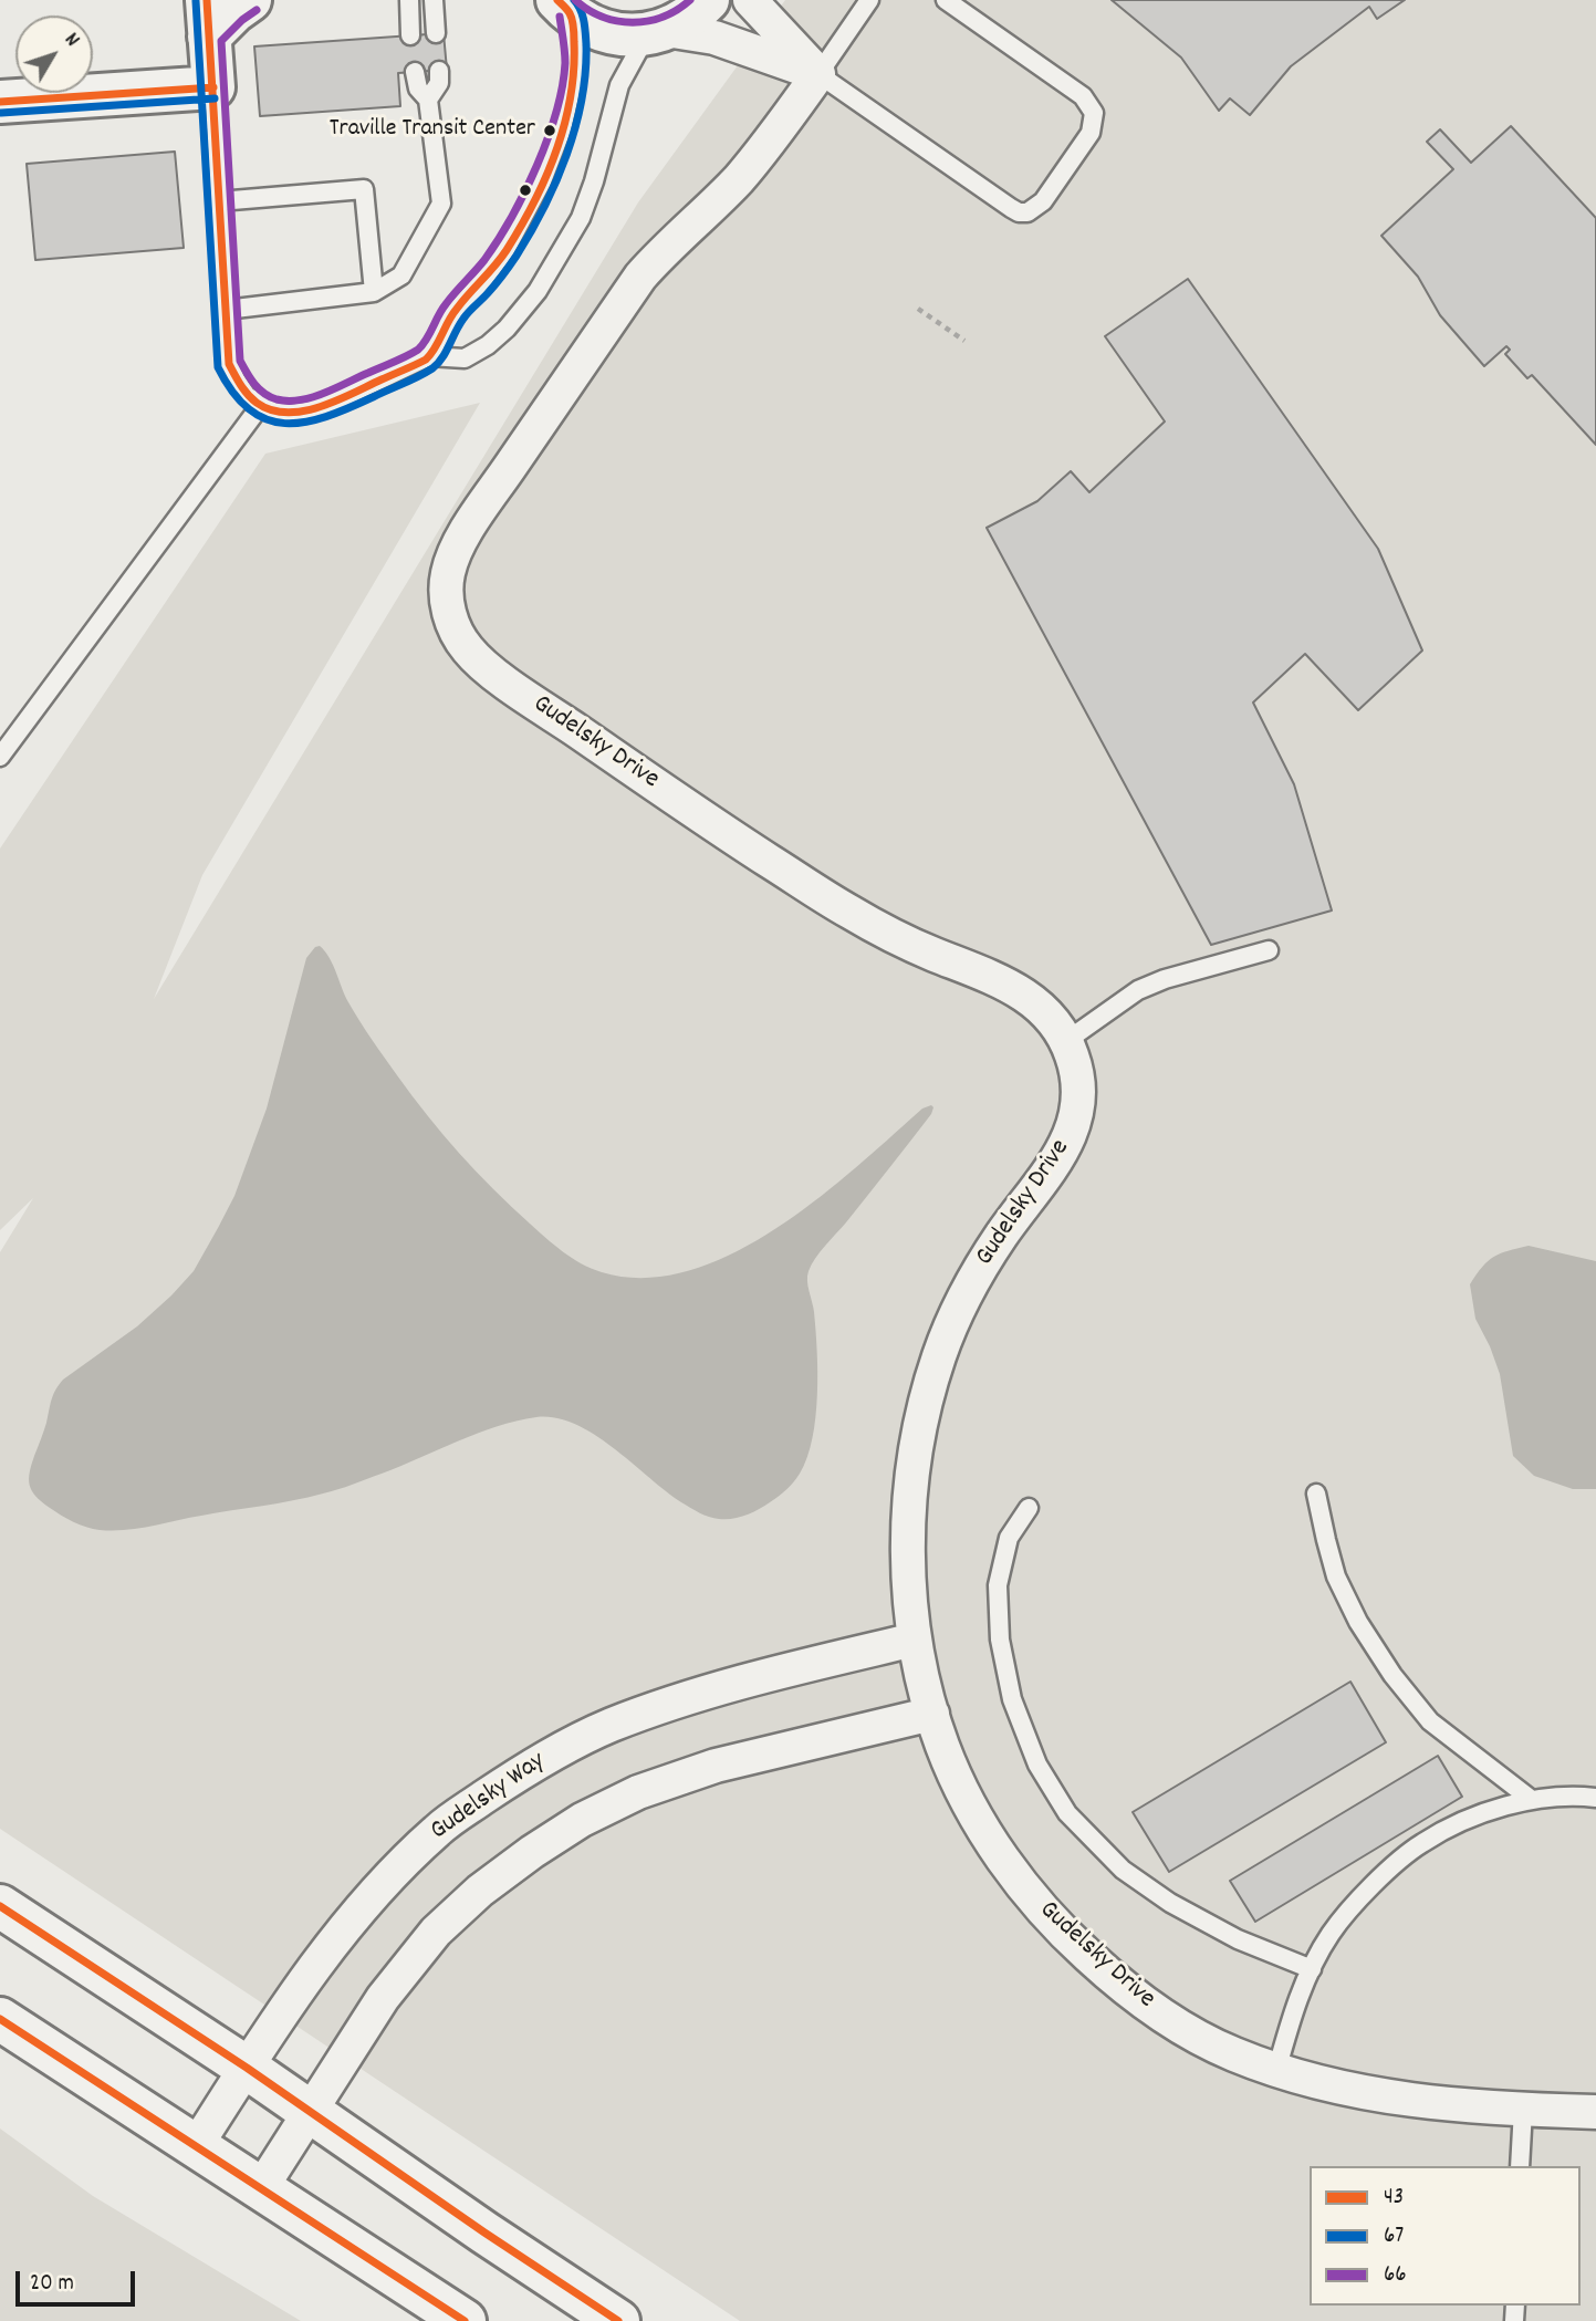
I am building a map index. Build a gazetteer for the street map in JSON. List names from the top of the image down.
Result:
{
  "streets": {
    "street": ["Gudelsky Drive", "Gudelsky Way"]
  },
  "crossings": [
    ["Gudelsky Drive", "Gudelsky Way"]
  ],
  "places": ["Traville Transit Center"],
  "lines": ["transit line 43", "transit line 67", "transit line 66"],
  "legend": ["43", "67", "66"],
  "scale_bar": "20 m",
  "north": "top right"
}
